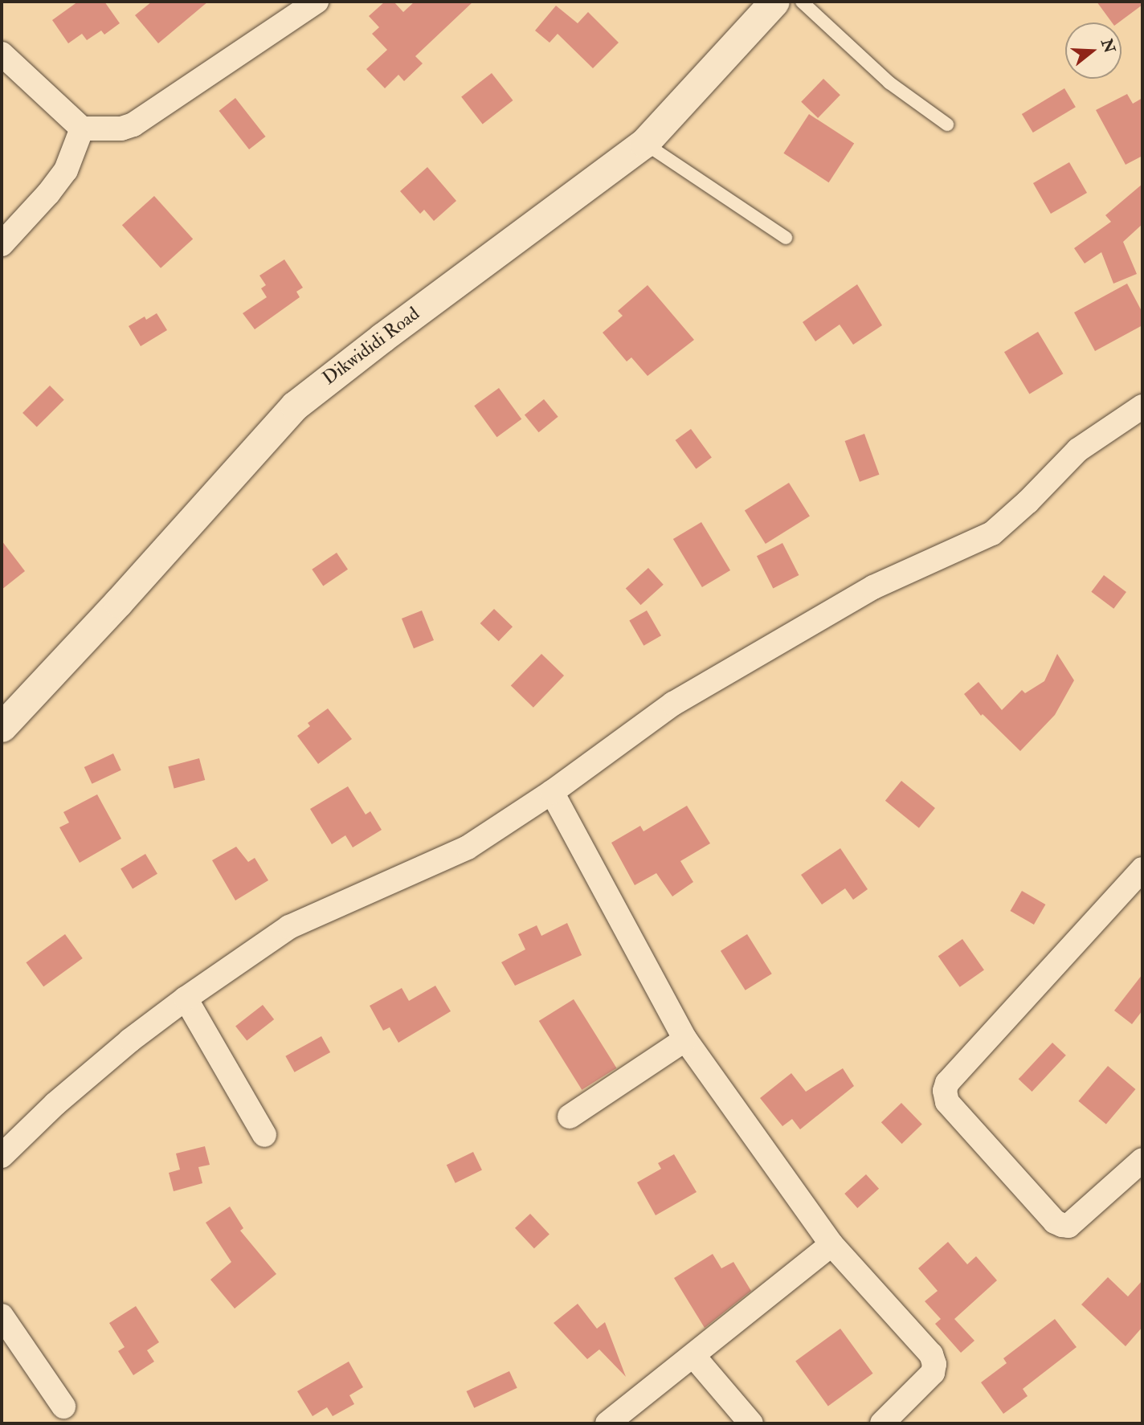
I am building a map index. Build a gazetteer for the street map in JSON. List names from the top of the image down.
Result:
{
  "streets": {
    "street": ["Dikwididi Road"]
  },
  "north": "right"
}
